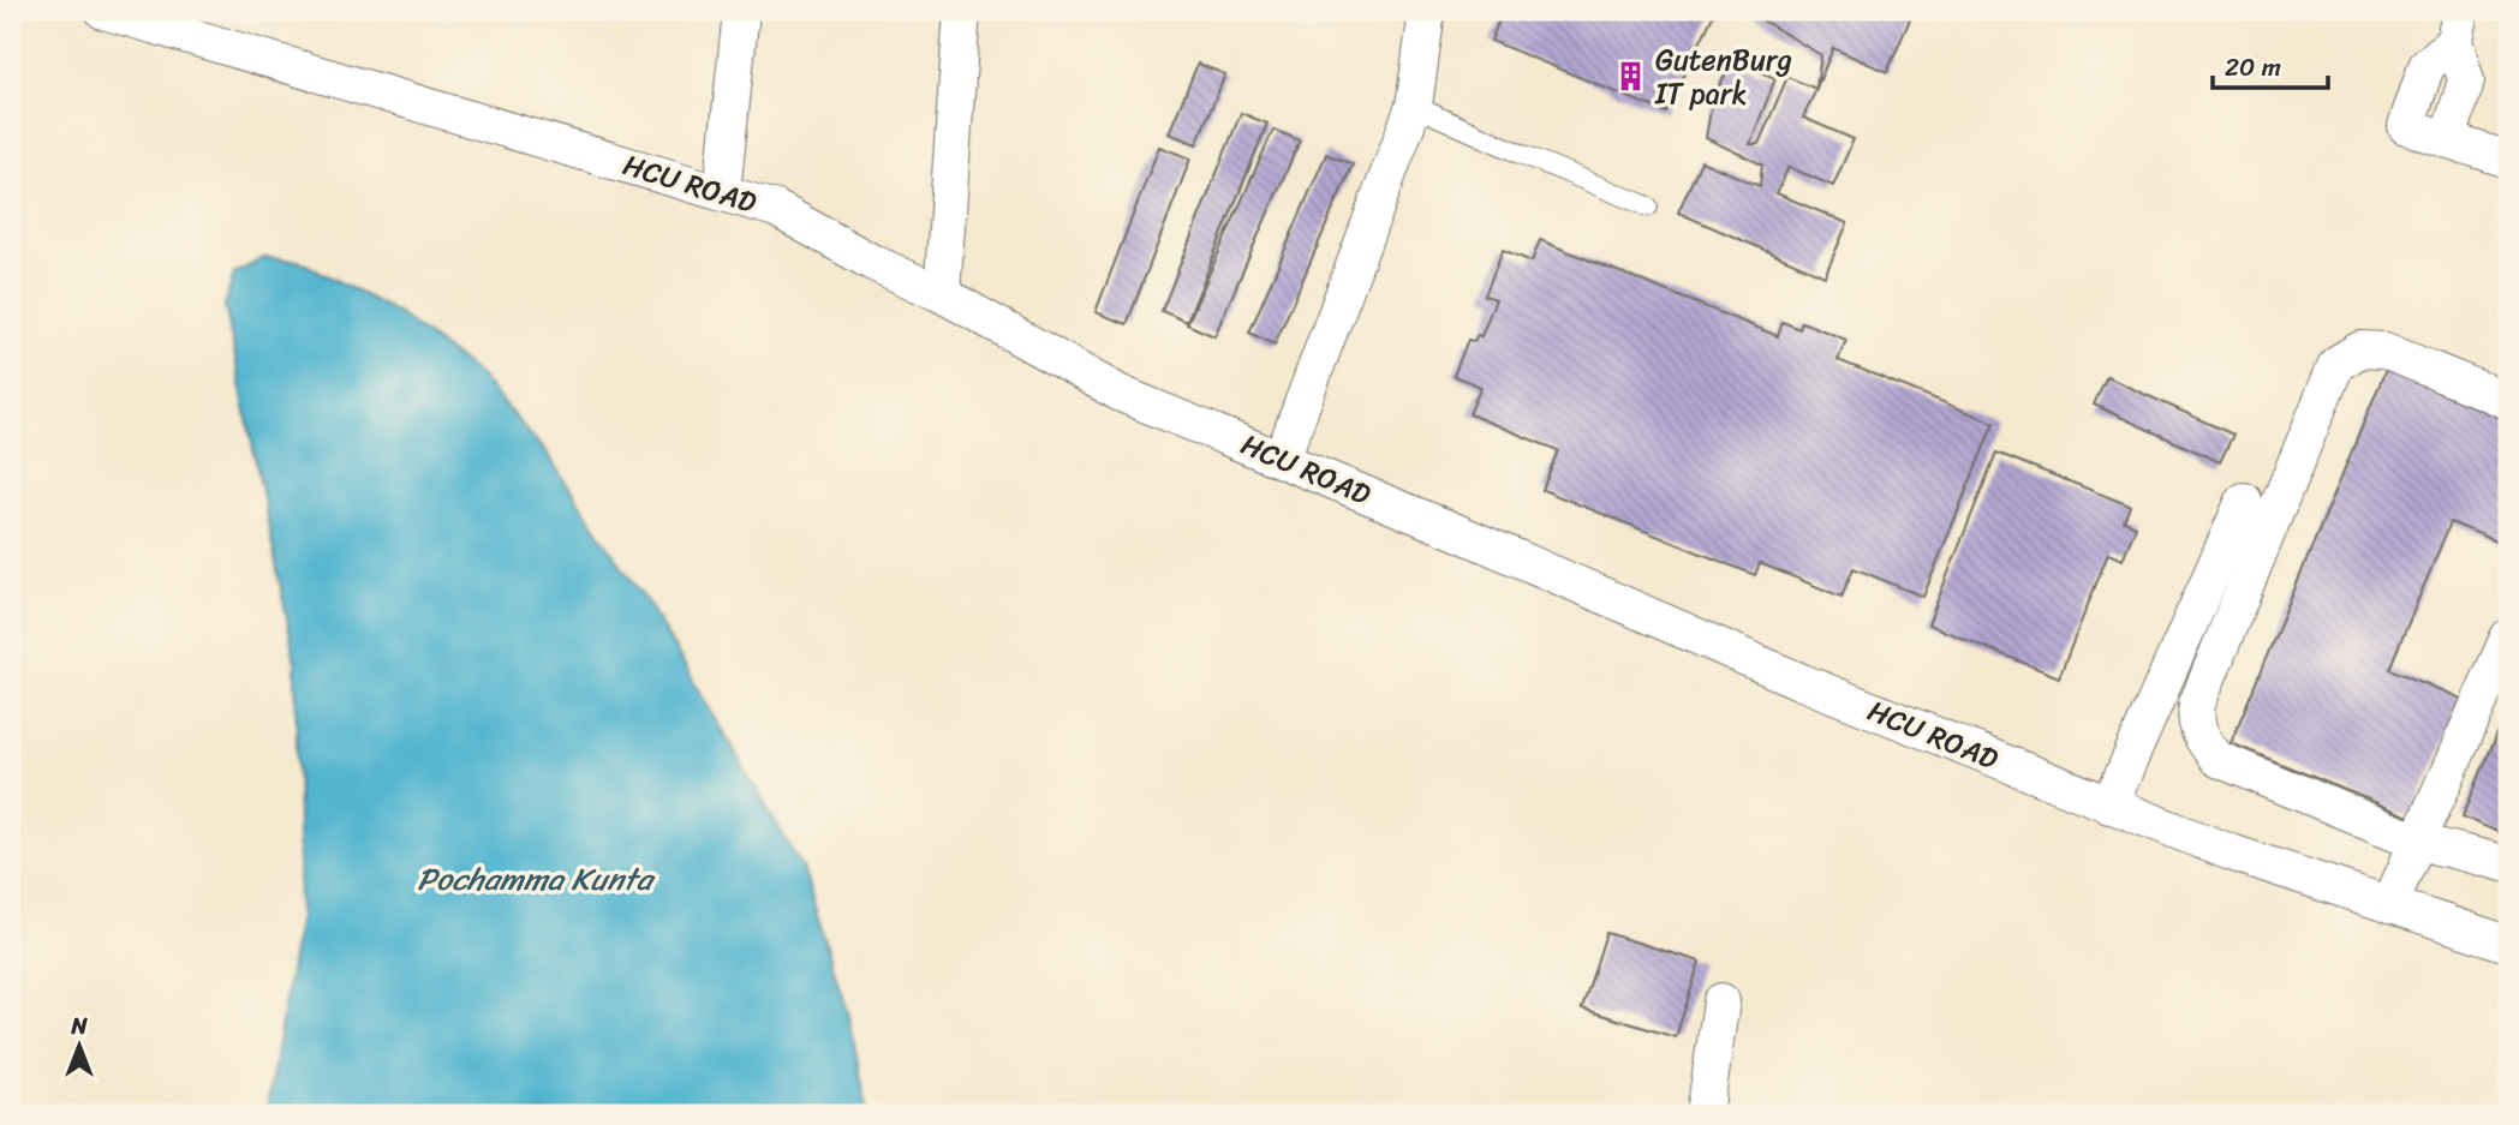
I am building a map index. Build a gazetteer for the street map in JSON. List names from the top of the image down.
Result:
{
  "streets": {
    "street": ["HCU ROAD"]
  },
  "water": ["Pochamma Kunta"],
  "places": {
    "building": ["GutenBurg IT park"]
  },
  "scale_bar": "20 m",
  "north": "top"
}
